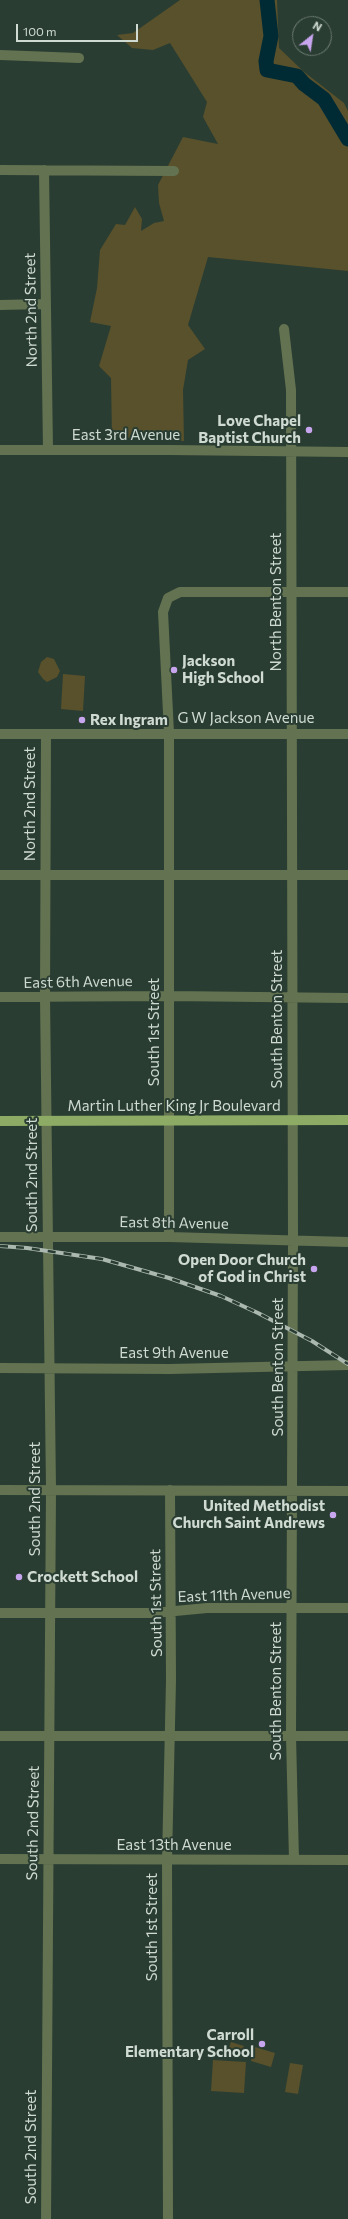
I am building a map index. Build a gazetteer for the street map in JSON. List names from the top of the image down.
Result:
{
  "streets": {
    "main road": ["Martin Luther King Jr Boulevard"],
    "street": [
      "North 2nd Street",
      "East 3rd Avenue",
      "North Benton Street",
      "G W Jackson Avenue",
      "East 6th Avenue",
      "South Benton Street",
      "South 1st Street",
      "South 2nd Street",
      "East 8th Avenue",
      "East 9th Avenue",
      "East 11th Avenue",
      "East 13th Avenue"
    ]
  },
  "crossings": [
    ["North 2nd Street", "East 3rd Avenue"],
    ["North 2nd Street", "G W Jackson Avenue"],
    ["North 2nd Street", "South 2nd Street"],
    ["East 3rd Avenue", "North Benton Street"],
    ["North Benton Street", "G W Jackson Avenue"],
    ["North Benton Street", "South Benton Street"],
    ["North Benton Street", "South 1st Street"],
    ["G W Jackson Avenue", "South 1st Street"],
    ["East 6th Avenue", "South Benton Street"],
    ["East 6th Avenue", "South 1st Street"],
    ["East 6th Avenue", "South 2nd Street"],
    ["South Benton Street", "Martin Luther King Jr Boulevard"],
    ["South Benton Street", "East 8th Avenue"],
    ["South Benton Street", "East 9th Avenue"],
    ["South Benton Street", "East 11th Avenue"],
    ["South Benton Street", "East 13th Avenue"],
    ["South 1st Street", "Martin Luther King Jr Boulevard"],
    ["South 1st Street", "East 8th Avenue"],
    ["South 1st Street", "East 11th Avenue"],
    ["South 1st Street", "East 13th Avenue"],
    ["Martin Luther King Jr Boulevard", "South 2nd Street"],
    ["South 2nd Street", "East 8th Avenue"],
    ["South 2nd Street", "East 9th Avenue"],
    ["South 2nd Street", "East 11th Avenue"],
    ["South 2nd Street", "East 13th Avenue"]
  ],
  "places": [
    "Love Chapel Baptist Church",
    "Jackson High School",
    "Rex Ingram",
    "Open Door Church of God in Christ",
    "United Methodist Church Saint Andrews",
    "Crockett School",
    "Carroll Elementary School"
  ],
  "scale_bar": "100 m",
  "north": "top right"
}
